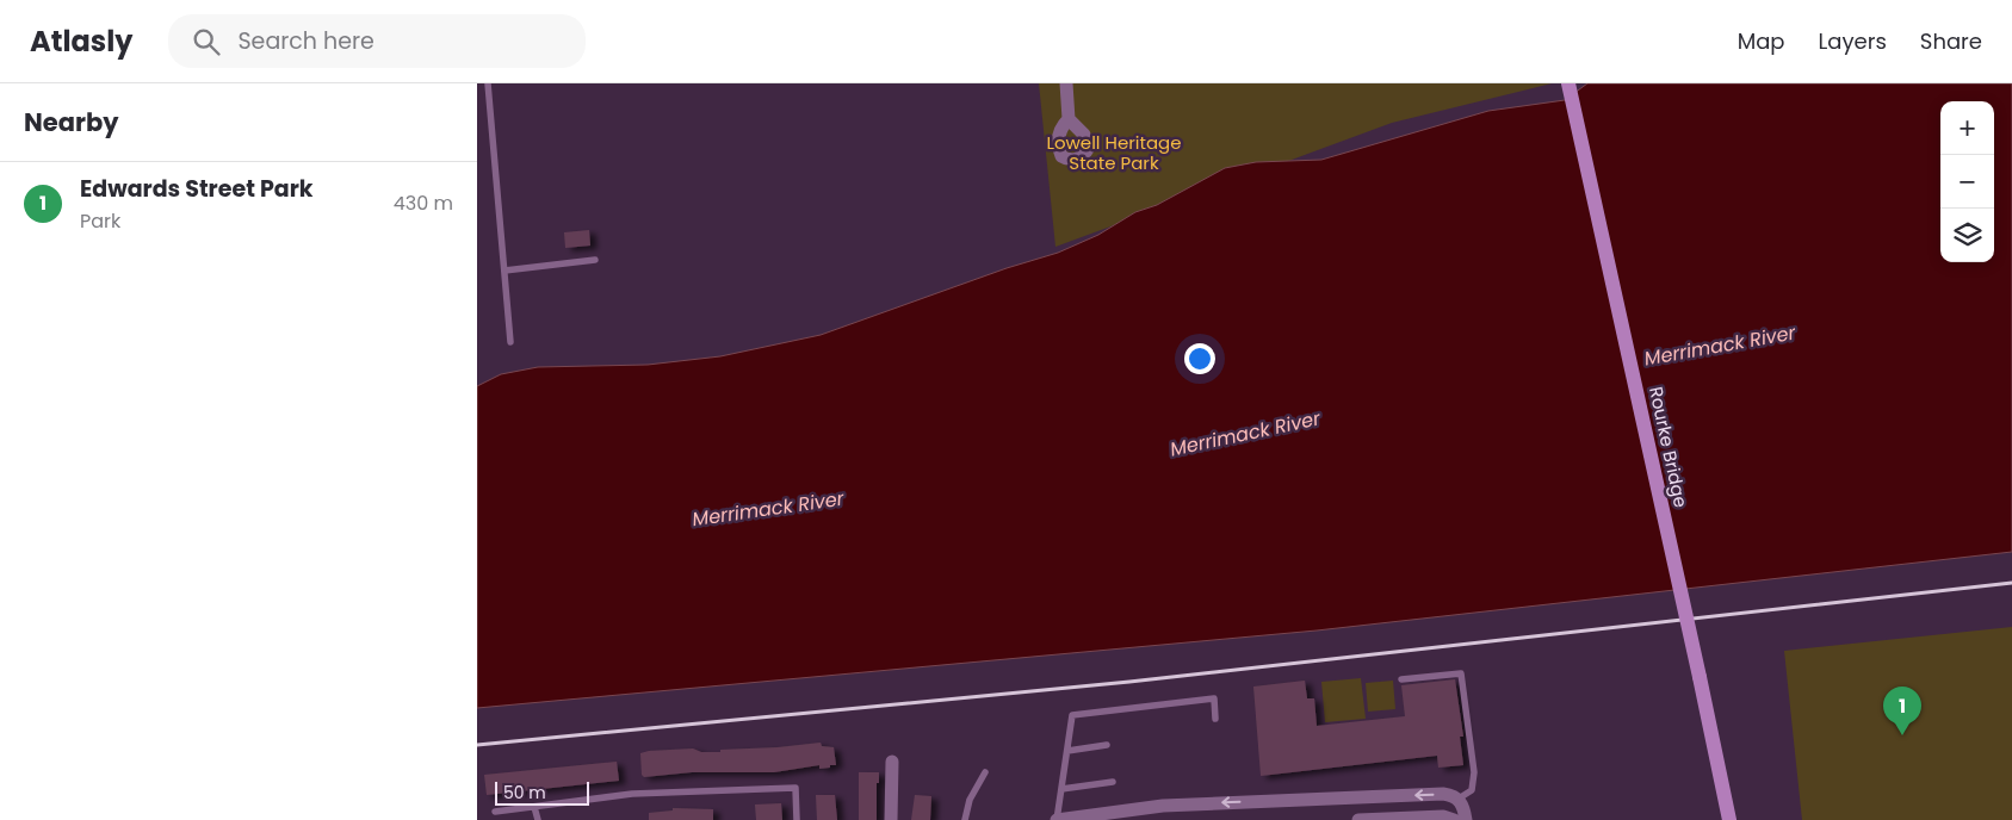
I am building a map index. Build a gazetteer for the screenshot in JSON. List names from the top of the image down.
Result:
{
  "streets": {
    "main road": ["Rourke Bridge"]
  },
  "water": ["Merrimack River"],
  "parks": ["Lowell Heritage State Park"],
  "scale_bar": "50 m",
  "page": {
    "header": "Atlasly",
    "search": "Search here",
    "nav": ["Map", "Layers", "Share"],
    "heading": "Nearby",
    "map_buttons": ["+", "−"],
    "list": [
      {
        "mark": "1",
        "name": "Edwards Street Park",
        "note": "Park",
        "value": "430 m"
      }
    ],
    "pins": "1",
    "scale": "50 m"
  }
}
